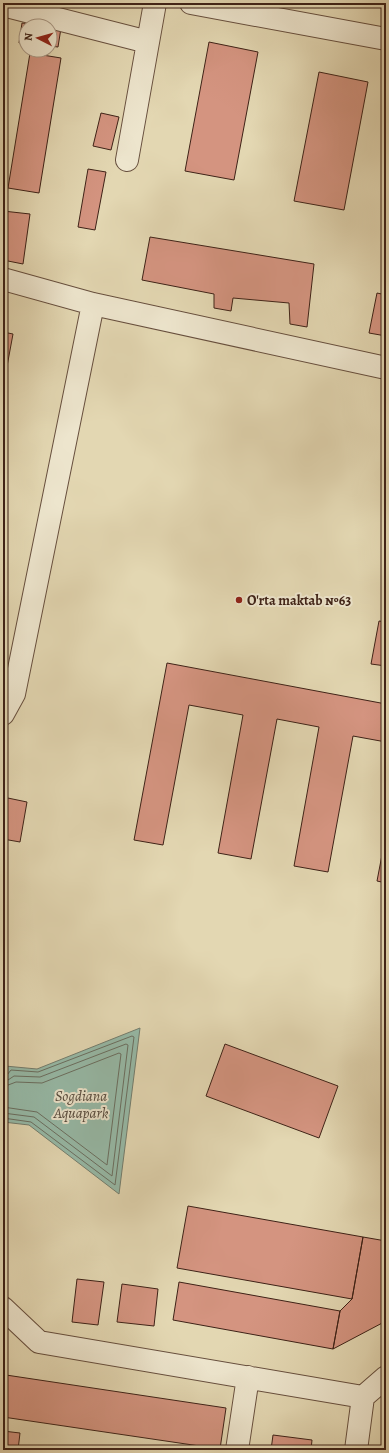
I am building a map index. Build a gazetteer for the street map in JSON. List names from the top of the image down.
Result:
{
  "water": ["Sogdiana Aquapark"],
  "places": ["O'rta maktab №63"],
  "north": "left"
}
